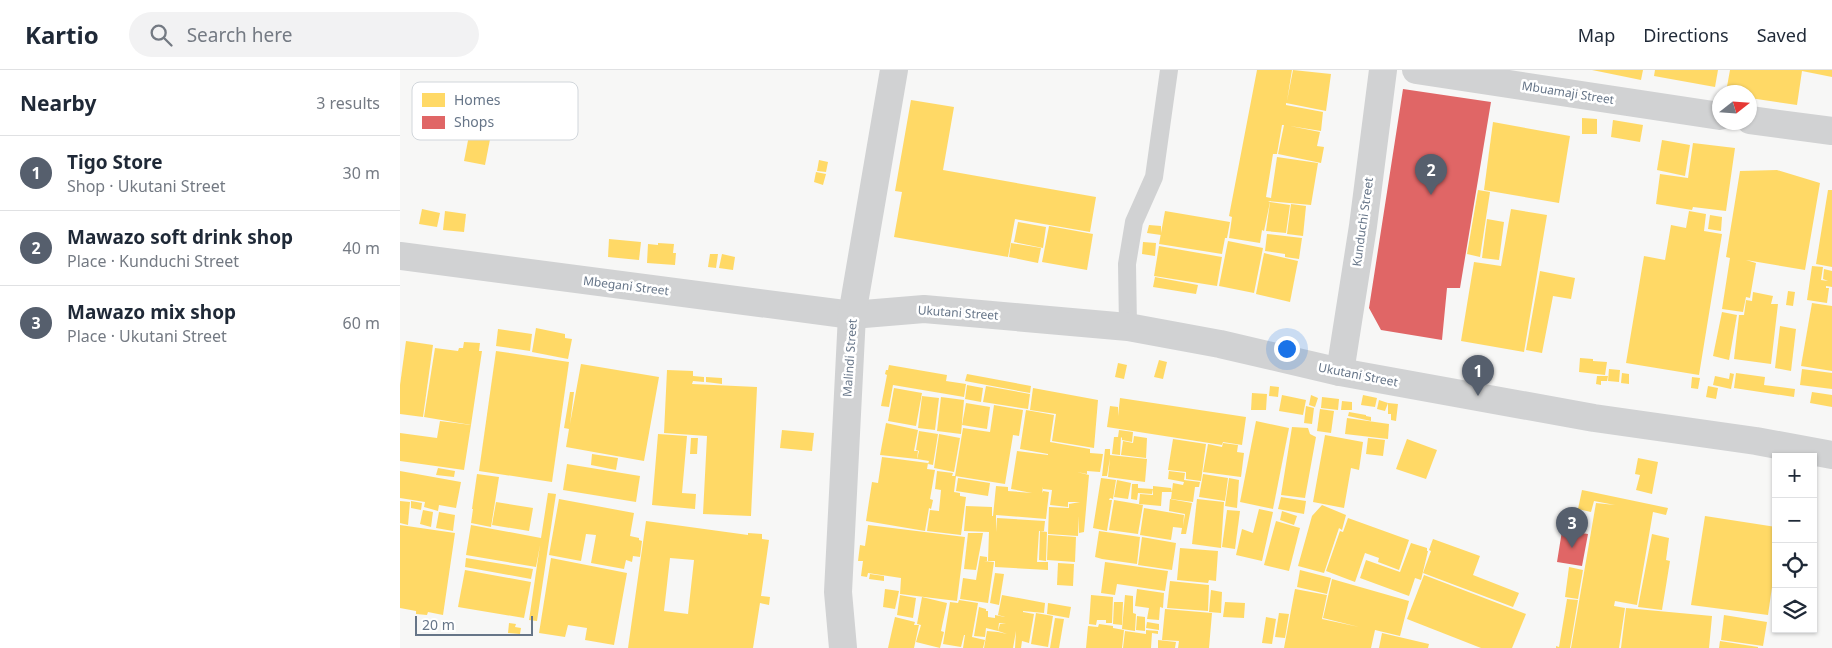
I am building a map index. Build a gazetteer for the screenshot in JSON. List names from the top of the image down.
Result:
{
  "streets": {
    "street": [
      "Mbuamaji Street",
      "Kunduchi Street",
      "Mbegani Street",
      "Ukutani Street",
      "Malindi Street"
    ]
  },
  "crossings": [
    ["Kunduchi Street", "Ukutani Street"],
    ["Mbegani Street", "Ukutani Street"],
    ["Mbegani Street", "Malindi Street"],
    ["Ukutani Street", "Malindi Street"]
  ],
  "legend": ["Homes", "Shops"],
  "scale_bar": "20 m",
  "north": "right",
  "page": {
    "header": "Kartio",
    "search": "Search here",
    "nav": ["Map", "Directions", "Saved"],
    "heading": ["Nearby", "3 results"],
    "list": [
      {
        "mark": "1",
        "name": "Tigo Store",
        "note": "Shop · Ukutani Street",
        "value": "30 m"
      },
      {
        "mark": "2",
        "name": "Mawazo soft drink shop",
        "note": "Place · Kunduchi Street",
        "value": "40 m"
      },
      {
        "mark": "3",
        "name": "Mawazo mix shop",
        "note": "Place · Ukutani Street",
        "value": "60 m"
      }
    ],
    "pins": ["2", "1", "3"],
    "map_buttons": ["+", "−"],
    "scale": "20 m"
  }
}
